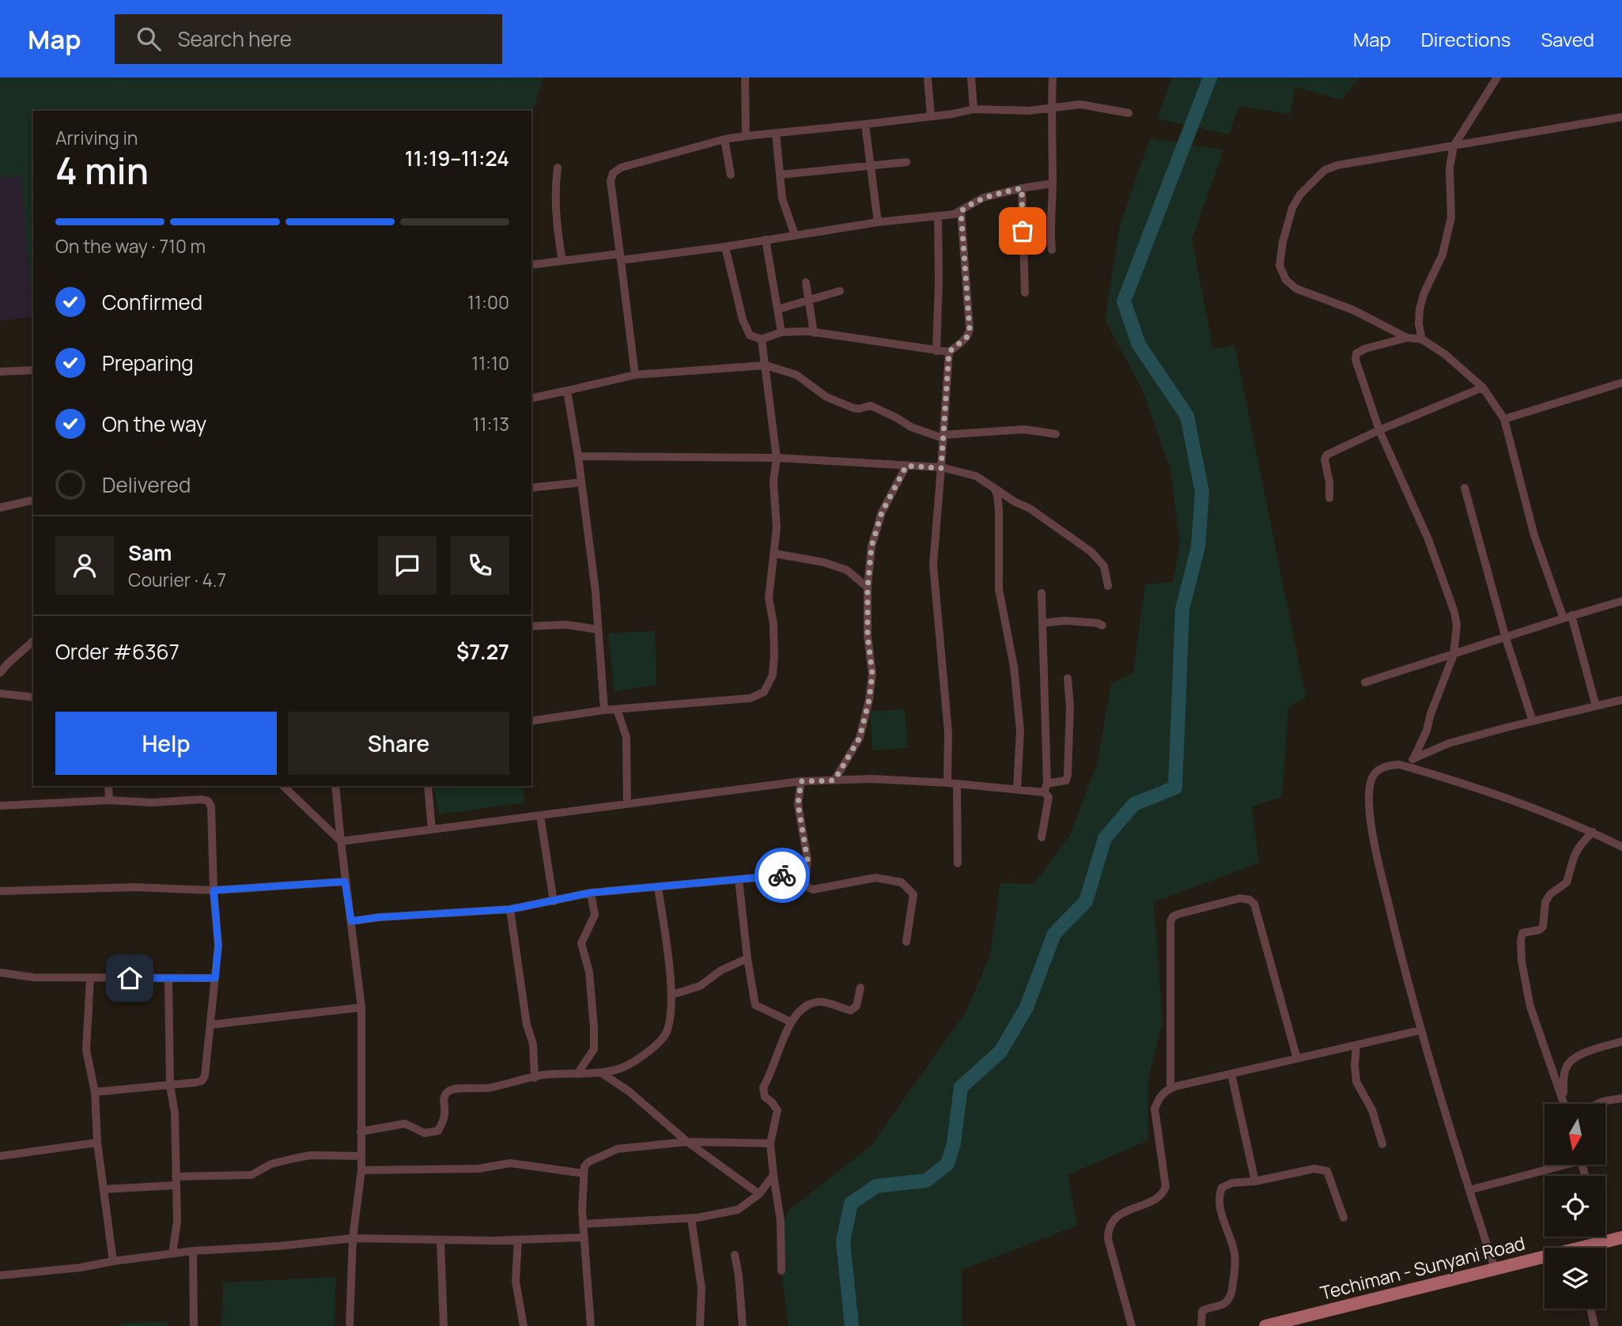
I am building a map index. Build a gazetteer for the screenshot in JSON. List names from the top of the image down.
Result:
{
  "streets": {
    "main road": ["Techiman - Sunyani Road"]
  },
  "north": "bottom",
  "page": {
    "header": "Map",
    "search": "Search here",
    "nav": ["Map", "Directions", "Saved"],
    "heading": ["4 min", "Arriving in", "11:19–11:24"],
    "panel": [
      "Sam",
      "Courier · 4.7",
      "Order #6367",
      "$7.27"
    ],
    "bar": "On the way · 710 m",
    "list": [
      ["Confirmed", "11:00"],
      ["Preparing", "11:10"],
      ["On the way", "11:13"],
      "Delivered"
    ],
    "buttons": ["Help", "Share"]
  }
}
